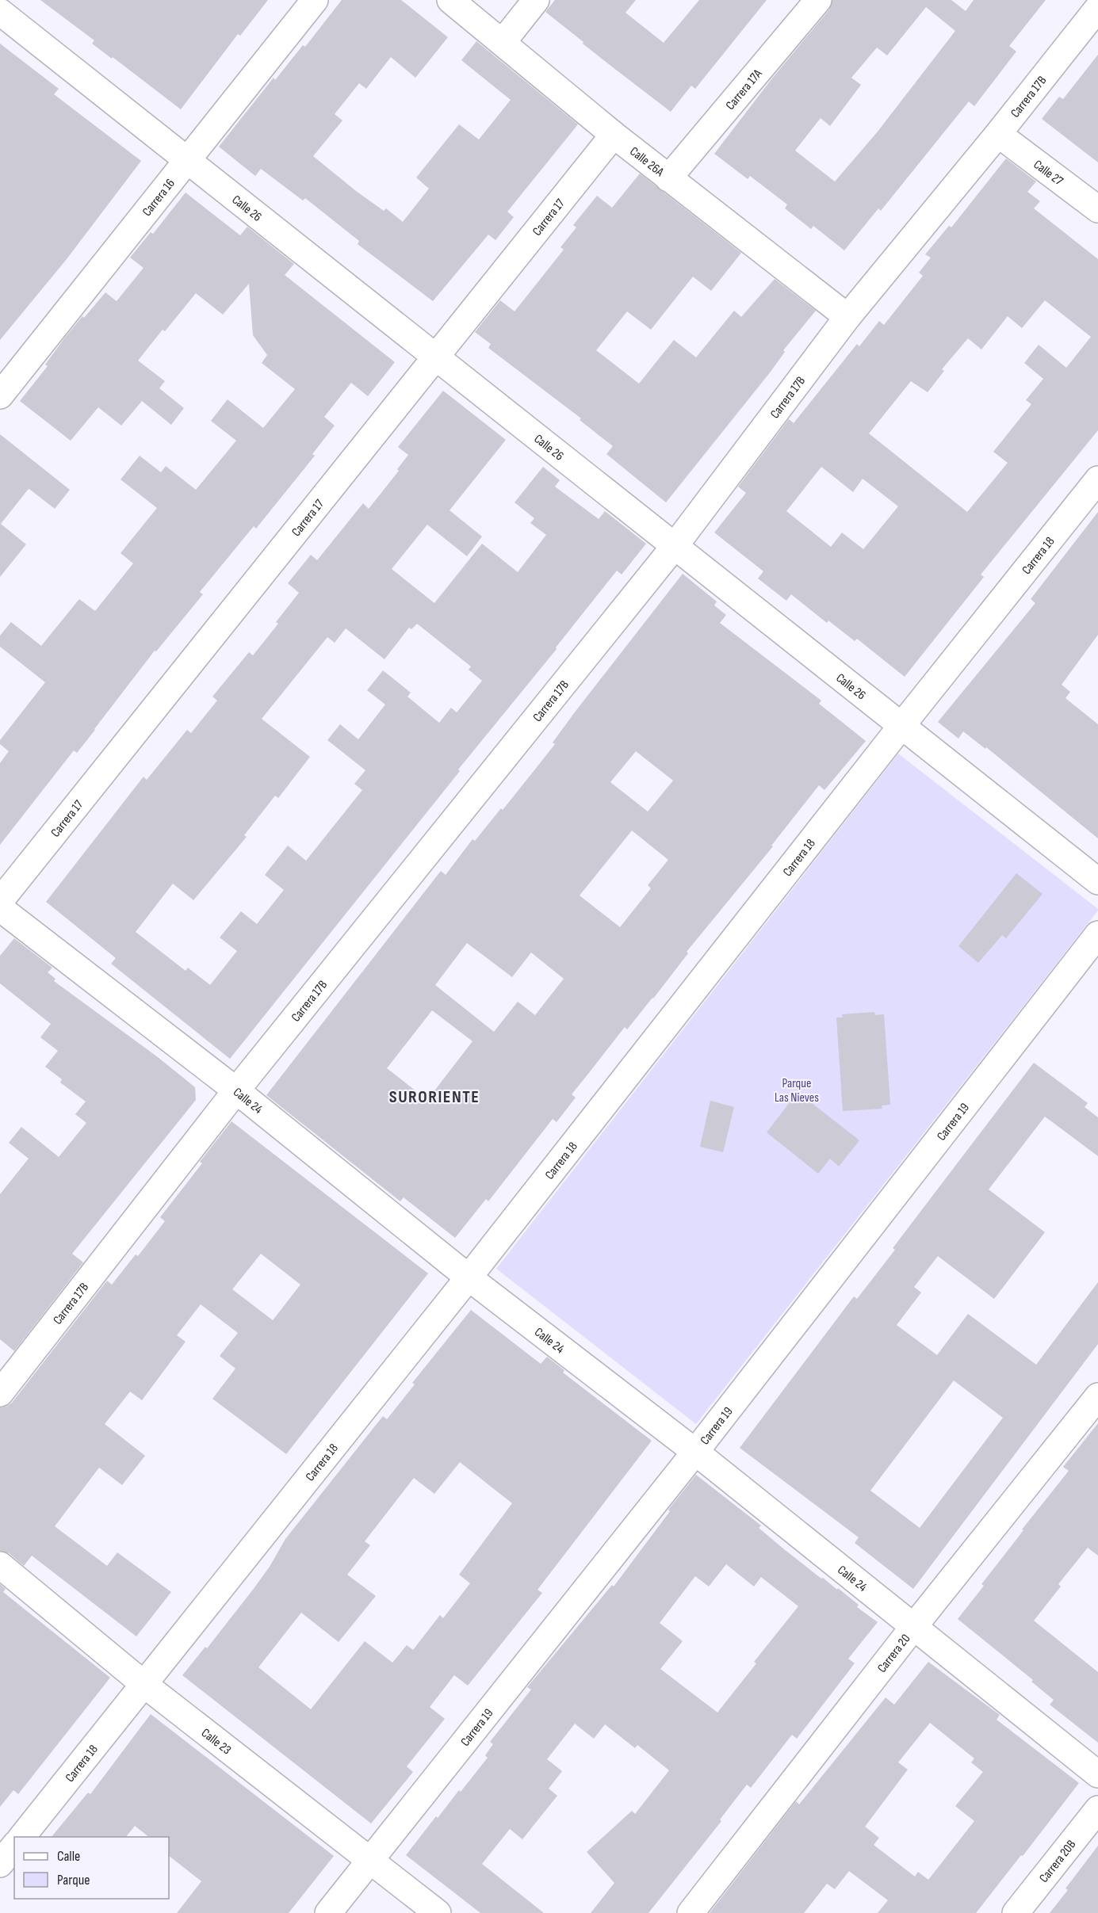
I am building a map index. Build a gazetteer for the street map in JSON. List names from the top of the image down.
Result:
{
  "streets": {
    "street": [
      "Carrera 17A",
      "Carrera 17B",
      "Calle 26A",
      "Calle 27",
      "Carrera 16",
      "Calle 26",
      "Carrera 17",
      "Carrera 18",
      "Calle 24",
      "Carrera 19",
      "Carrera 20",
      "Calle 23",
      "Carrera 20B"
    ]
  },
  "crossings": [
    ["Carrera 17A", "Calle 26A"],
    ["Carrera 17B", "Calle 26A"],
    ["Carrera 17B", "Calle 27"],
    ["Carrera 17B", "Calle 26"],
    ["Carrera 17B", "Calle 24"],
    ["Calle 26A", "Carrera 17"],
    ["Carrera 16", "Calle 26"],
    ["Calle 26", "Carrera 17"],
    ["Calle 26", "Carrera 18"],
    ["Carrera 18", "Calle 24"],
    ["Carrera 18", "Calle 23"],
    ["Calle 24", "Carrera 19"],
    ["Calle 24", "Carrera 20"],
    ["Carrera 19", "Calle 23"]
  ],
  "districts": ["SURORIENTE"],
  "parks": ["Parque Las Nieves"],
  "legend": ["Calle", "Parque"]
}
